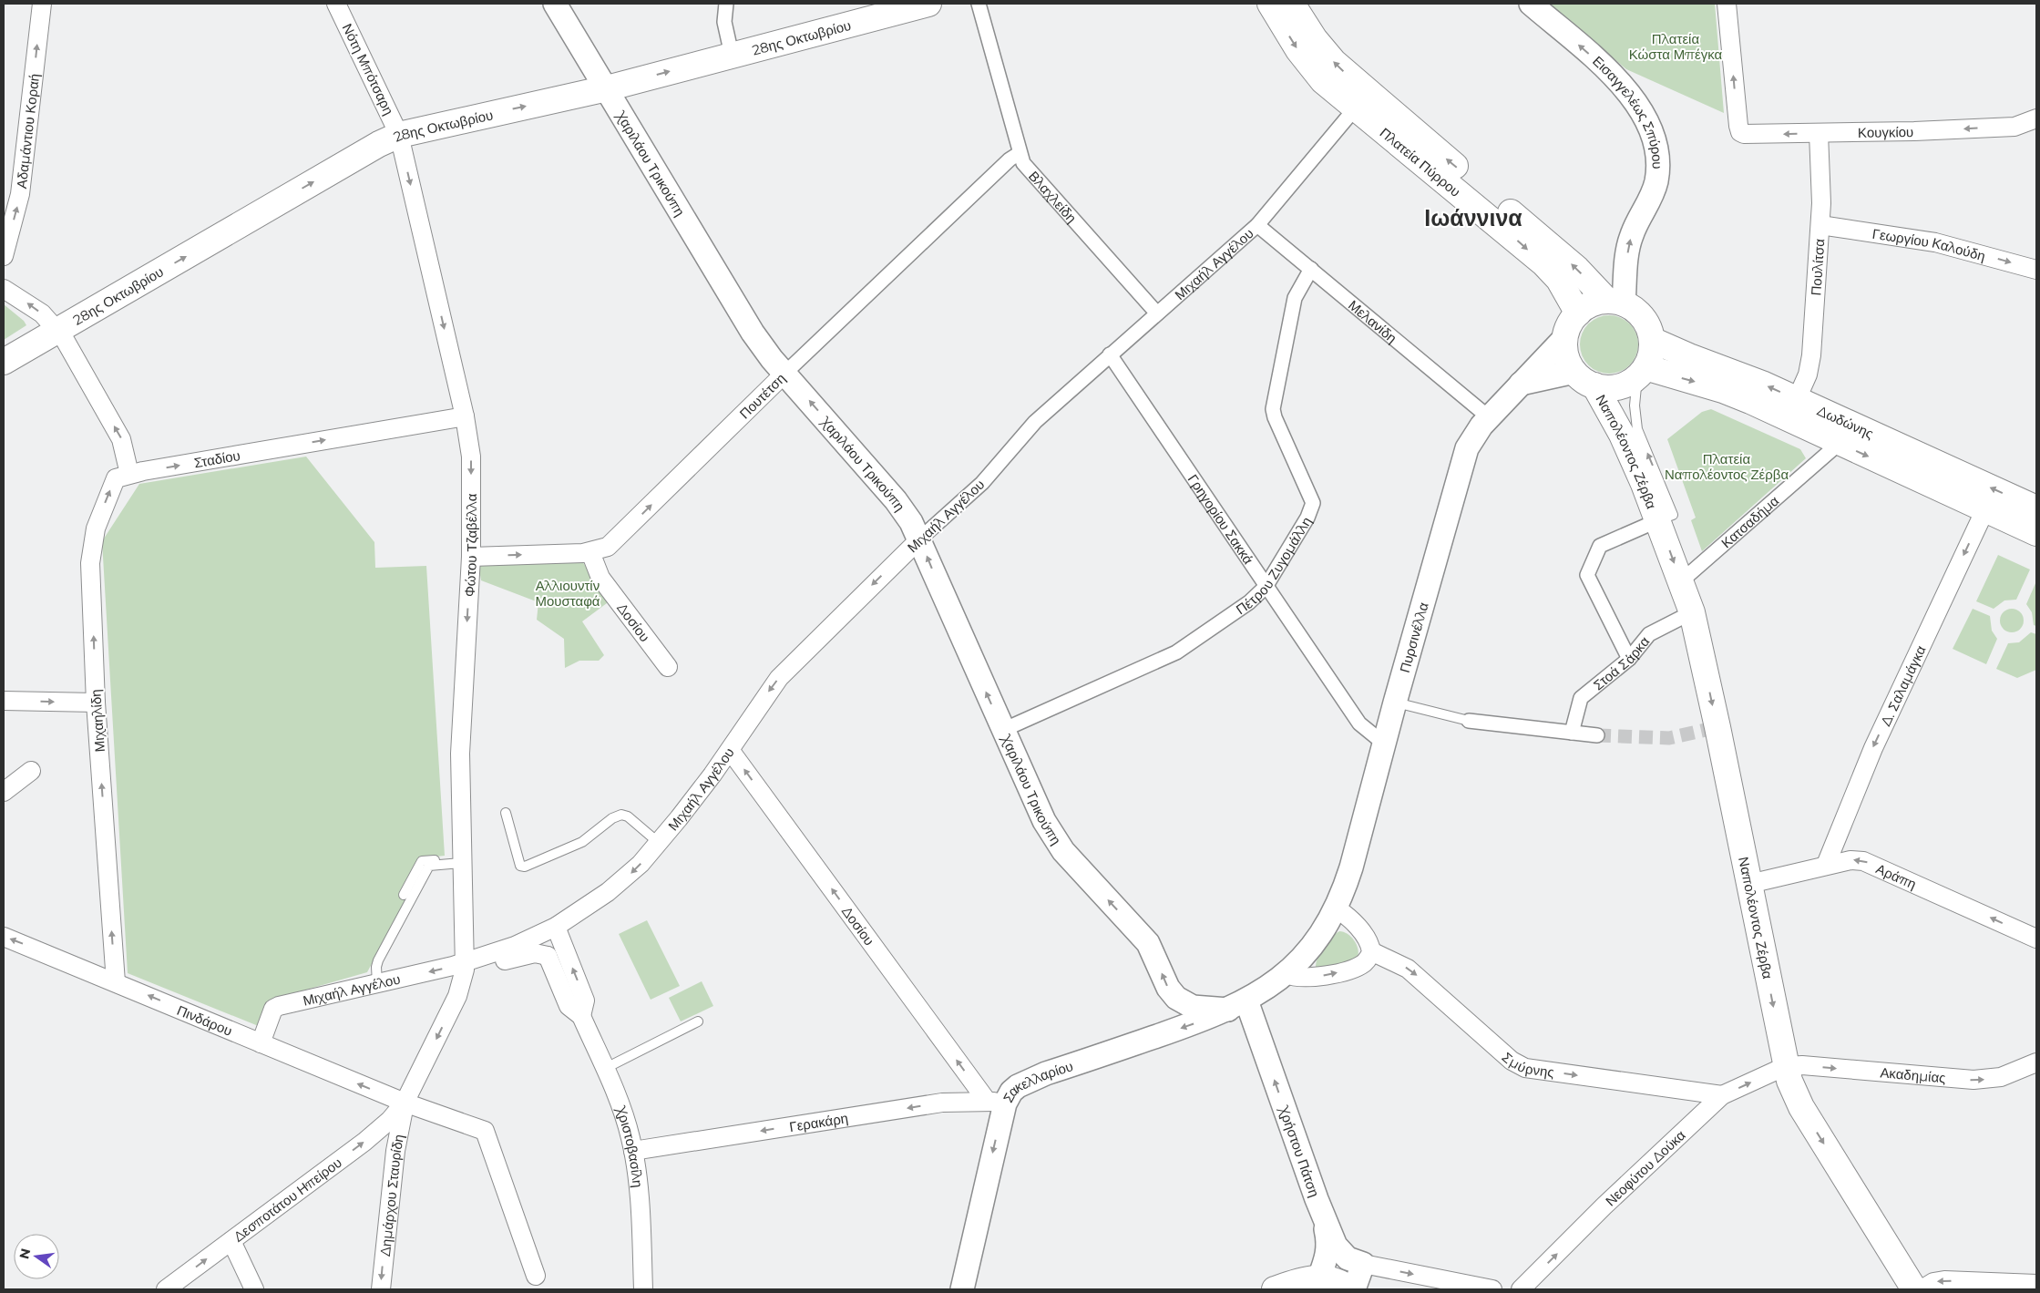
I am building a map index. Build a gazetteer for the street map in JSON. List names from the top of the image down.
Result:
{
  "streets": {
    "main road": [
      "28ης Οκτωβρίου",
      "Πλατεία Πύρρου",
      "Δωδώνης",
      "Ναπολέοντος Ζέρβα"
    ],
    "street": [
      "Νότη Μπότσαρη",
      "Εισαγγελέως Σπύρου",
      "Αδαμάντιου Κοραή",
      "Κουγκίου",
      "Χαριλάου Τρικούπη",
      "Βλαχλείδη",
      "Γεωργίου Καλούδη",
      "Μιχαήλ Αγγέλου",
      "Πουλίτσα",
      "Μελανίδη",
      "Πουτέτση",
      "Σταδίου",
      "Γρηγορίου Σακκά",
      "Κατσαδήμα",
      "Φώτου Τζαβέλλα",
      "Πέτρου Ζυγομάλλη",
      "Δοσίου",
      "Πυρσινέλλα",
      "Στοά Σάρκα",
      "Δ. Σαλαμάγκα",
      "Μιχαηλίδη",
      "Αράπη",
      "Πινδάρου",
      "Σμύρνης",
      "Ακαδημίας",
      "Σακελλαρίου",
      "Γερακάρη",
      "Χριστοβασίλη",
      "Χρήστου Πάτση",
      "Νεοφύτου Δούκα",
      "Δημάρχου Σταυρίδη",
      "Δεσποτάτου Ηπείρου"
    ]
  },
  "crossings": [
    ["28ης Οκτωβρίου", "Νότη Μπότσαρη"],
    ["28ης Οκτωβρίου", "Χαριλάου Τρικούπη"],
    ["28ης Οκτωβρίου", "Φώτου Τζαβέλλα"],
    ["Νότη Μπότσαρη", "Φώτου Τζαβέλλα"],
    ["Εισαγγελέως Σπύρου", "Πλατεία Πύρρου"],
    ["Εισαγγελέως Σπύρου", "Δωδώνης"],
    ["Εισαγγελέως Σπύρου", "Ναπολέοντος Ζέρβα"],
    ["Εισαγγελέως Σπύρου", "Πυρσινέλλα"],
    ["Κουγκίου", "Πουλίτσα"],
    ["Πλατεία Πύρρου", "Μιχαήλ Αγγέλου"],
    ["Πλατεία Πύρρου", "Δωδώνης"],
    ["Πλατεία Πύρρου", "Ναπολέοντος Ζέρβα"],
    ["Πλατεία Πύρρου", "Πυρσινέλλα"],
    ["Χαριλάου Τρικούπη", "Μιχαήλ Αγγέλου"],
    ["Χαριλάου Τρικούπη", "Πουτέτση"],
    ["Χαριλάου Τρικούπη", "Πέτρου Ζυγομάλλη"],
    ["Χαριλάου Τρικούπη", "Σακελλαρίου"],
    ["Χαριλάου Τρικούπη", "Χρήστου Πάτση"],
    ["Βλαχλείδη", "Μιχαήλ Αγγέλου"],
    ["Βλαχλείδη", "Πουτέτση"],
    ["Γεωργίου Καλούδη", "Πουλίτσα"],
    ["Μιχαήλ Αγγέλου", "Μελανίδη"],
    ["Μιχαήλ Αγγέλου", "Γρηγορίου Σακκά"],
    ["Μιχαήλ Αγγέλου", "Φώτου Τζαβέλλα"],
    ["Μιχαήλ Αγγέλου", "Δοσίου"],
    ["Μιχαήλ Αγγέλου", "Πινδάρου"],
    ["Μιχαήλ Αγγέλου", "Χριστοβασίλη"],
    ["Μιχαήλ Αγγέλου", "Δεσποτάτου Ηπείρου"],
    ["Πουλίτσα", "Δωδώνης"],
    ["Μελανίδη", "Πέτρου Ζυγομάλλη"],
    ["Μελανίδη", "Πυρσινέλλα"],
    ["Πουτέτση", "Φώτου Τζαβέλλα"],
    ["Πουτέτση", "Δοσίου"],
    ["Δωδώνης", "Ναπολέοντος Ζέρβα"],
    ["Δωδώνης", "Κατσαδήμα"],
    ["Δωδώνης", "Πυρσινέλλα"],
    ["Δωδώνης", "Δ. Σαλαμάγκα"],
    ["Ναπολέοντος Ζέρβα", "Κατσαδήμα"],
    ["Ναπολέοντος Ζέρβα", "Πυρσινέλλα"],
    ["Ναπολέοντος Ζέρβα", "Στοά Σάρκα"],
    ["Ναπολέοντος Ζέρβα", "Αράπη"],
    ["Ναπολέοντος Ζέρβα", "Ακαδημίας"],
    ["Ναπολέοντος Ζέρβα", "Νεοφύτου Δούκα"],
    ["Σταδίου", "Φώτου Τζαβέλλα"],
    ["Σταδίου", "Μιχαηλίδη"],
    ["Γρηγορίου Σακκά", "Πέτρου Ζυγομάλλη"],
    ["Γρηγορίου Σακκά", "Πυρσινέλλα"],
    ["Φώτου Τζαβέλλα", "Δεσποτάτου Ηπείρου"],
    ["Δοσίου", "Σακελλαρίου"],
    ["Δοσίου", "Γερακάρη"],
    ["Πυρσινέλλα", "Σακελλαρίου"],
    ["Δ. Σαλαμάγκα", "Αράπη"],
    ["Μιχαηλίδη", "Πινδάρου"],
    ["Πινδάρου", "Δημάρχου Σταυρίδη"],
    ["Πινδάρου", "Δεσποτάτου Ηπείρου"],
    ["Σμύρνης", "Νεοφύτου Δούκα"],
    ["Ακαδημίας", "Νεοφύτου Δούκα"],
    ["Σακελλαρίου", "Γερακάρη"],
    ["Σακελλαρίου", "Χρήστου Πάτση"],
    ["Γερακάρη", "Χριστοβασίλη"],
    ["Δημάρχου Σταυρίδη", "Δεσποτάτου Ηπείρου"]
  ],
  "one_way": [
    "28ης Οκτωβρίου",
    "Εισαγγελέως Σπύρου",
    "Αδαμάντιου Κοραή",
    "Χαριλάου Τρικούπη",
    "Γεωργίου Καλούδη",
    "Πουτέτση",
    "Ναπολέοντος Ζέρβα",
    "Σταδίου",
    "Φώτου Τζαβέλλα",
    "Δοσίου",
    "Δ. Σαλαμάγκα",
    "Μιχαηλίδη",
    "Αράπη",
    "Πινδάρου",
    "Σμύρνης",
    "Ακαδημίας",
    "Σακελλαρίου",
    "Γερακάρη",
    "Χρήστου Πάτση",
    "Νεοφύτου Δούκα",
    "Δημάρχου Σταυρίδη"
  ],
  "districts": ["Ιωάννινα"],
  "parks": ["Πλατεία Κώστα Μπέγκα", "Πλατεία Ναπολέοντος Ζέρβα", "Αλλιουντίν Μουσταφά"],
  "north": "left"
}
